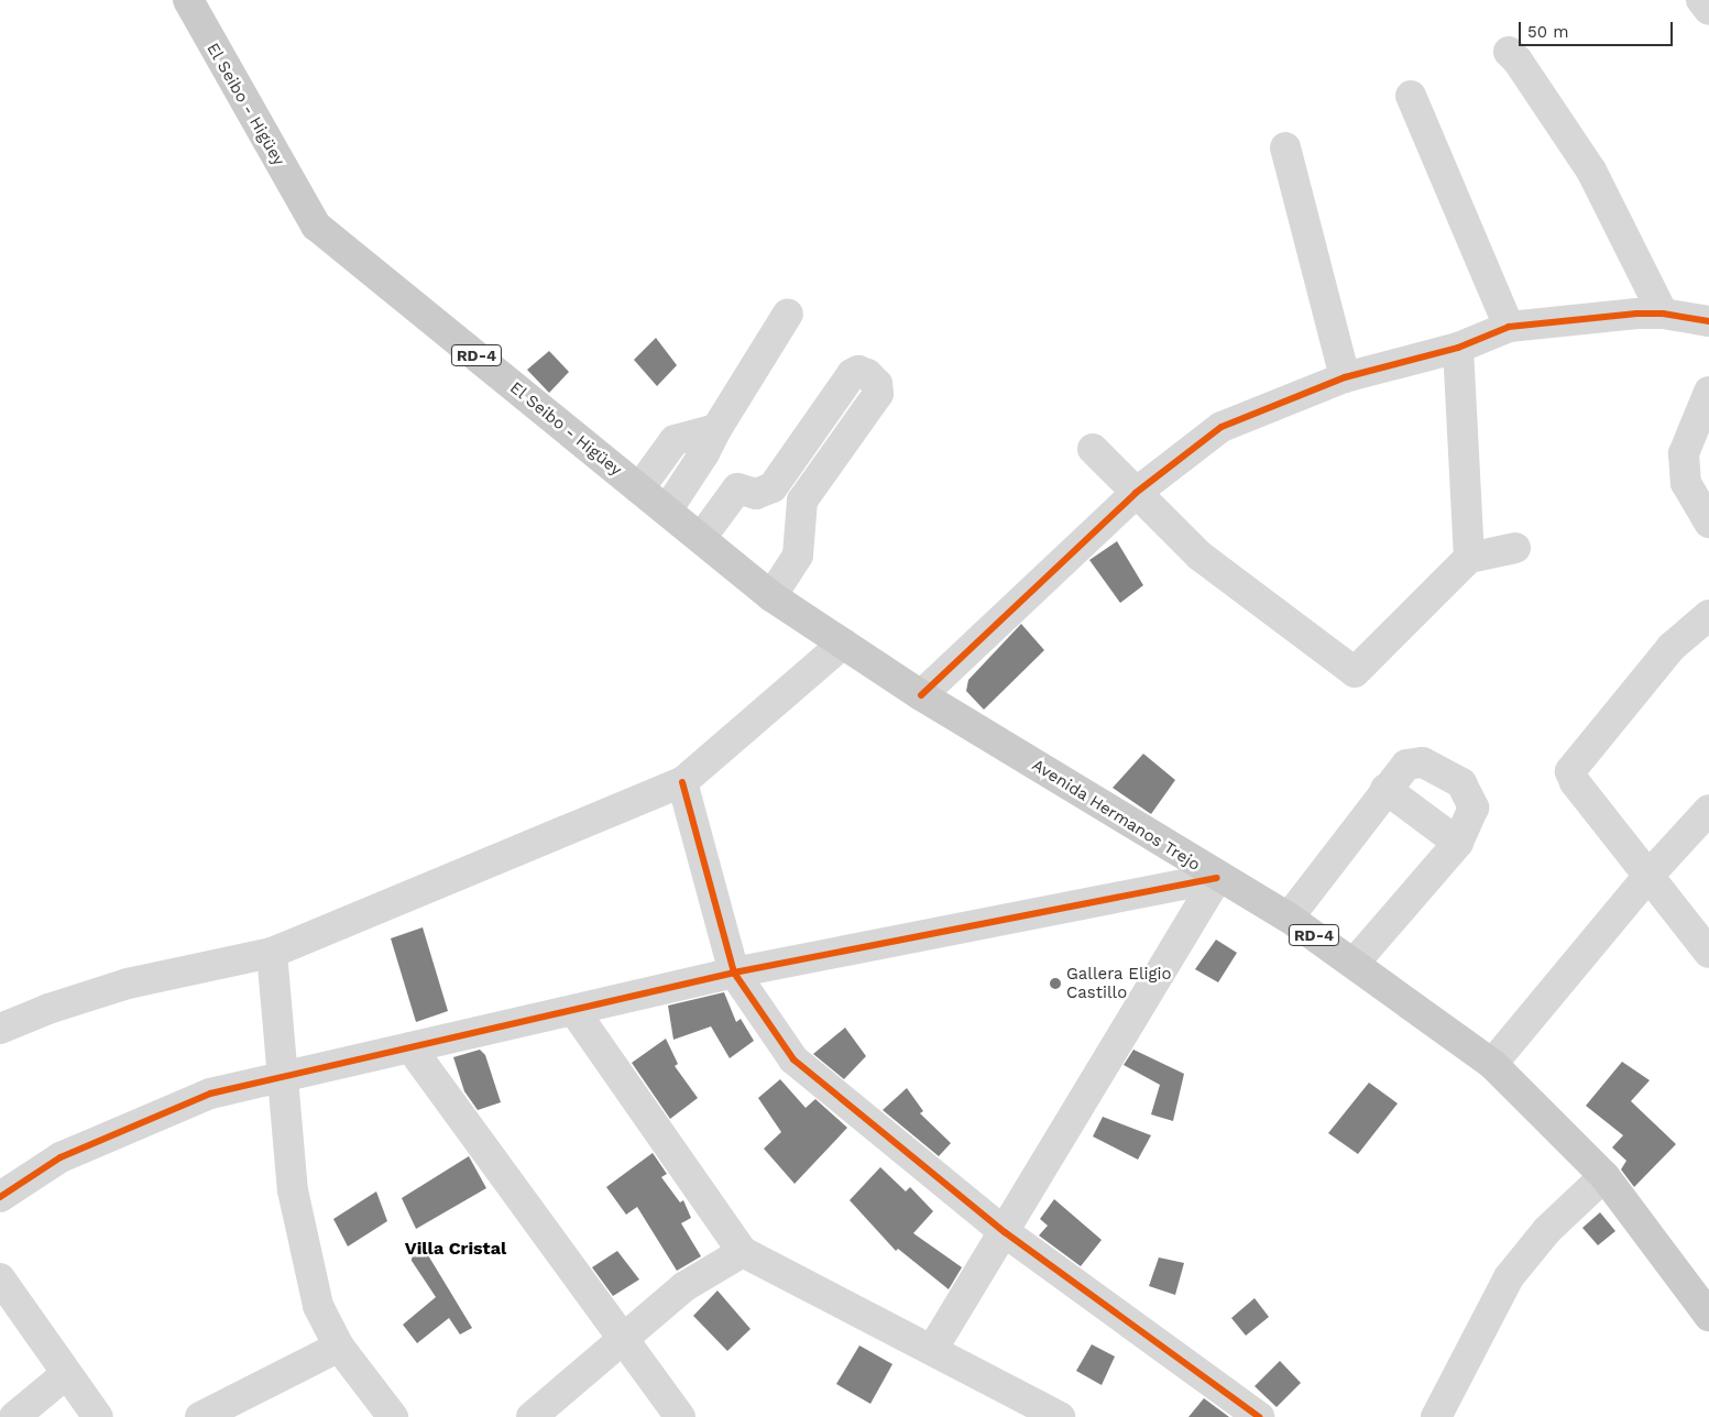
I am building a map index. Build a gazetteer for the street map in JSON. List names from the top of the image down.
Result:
{
  "streets": {
    "main road": ["El Seibo - Higüey", "RD-4", "Avenida Hermanos Trejo"]
  },
  "crossings": [
    ["El Seibo - Higüey", "Avenida Hermanos Trejo"]
  ],
  "districts": ["Villa Cristal"],
  "places": ["Gallera Eligio Castillo"],
  "scale_bar": "50 m"
}
